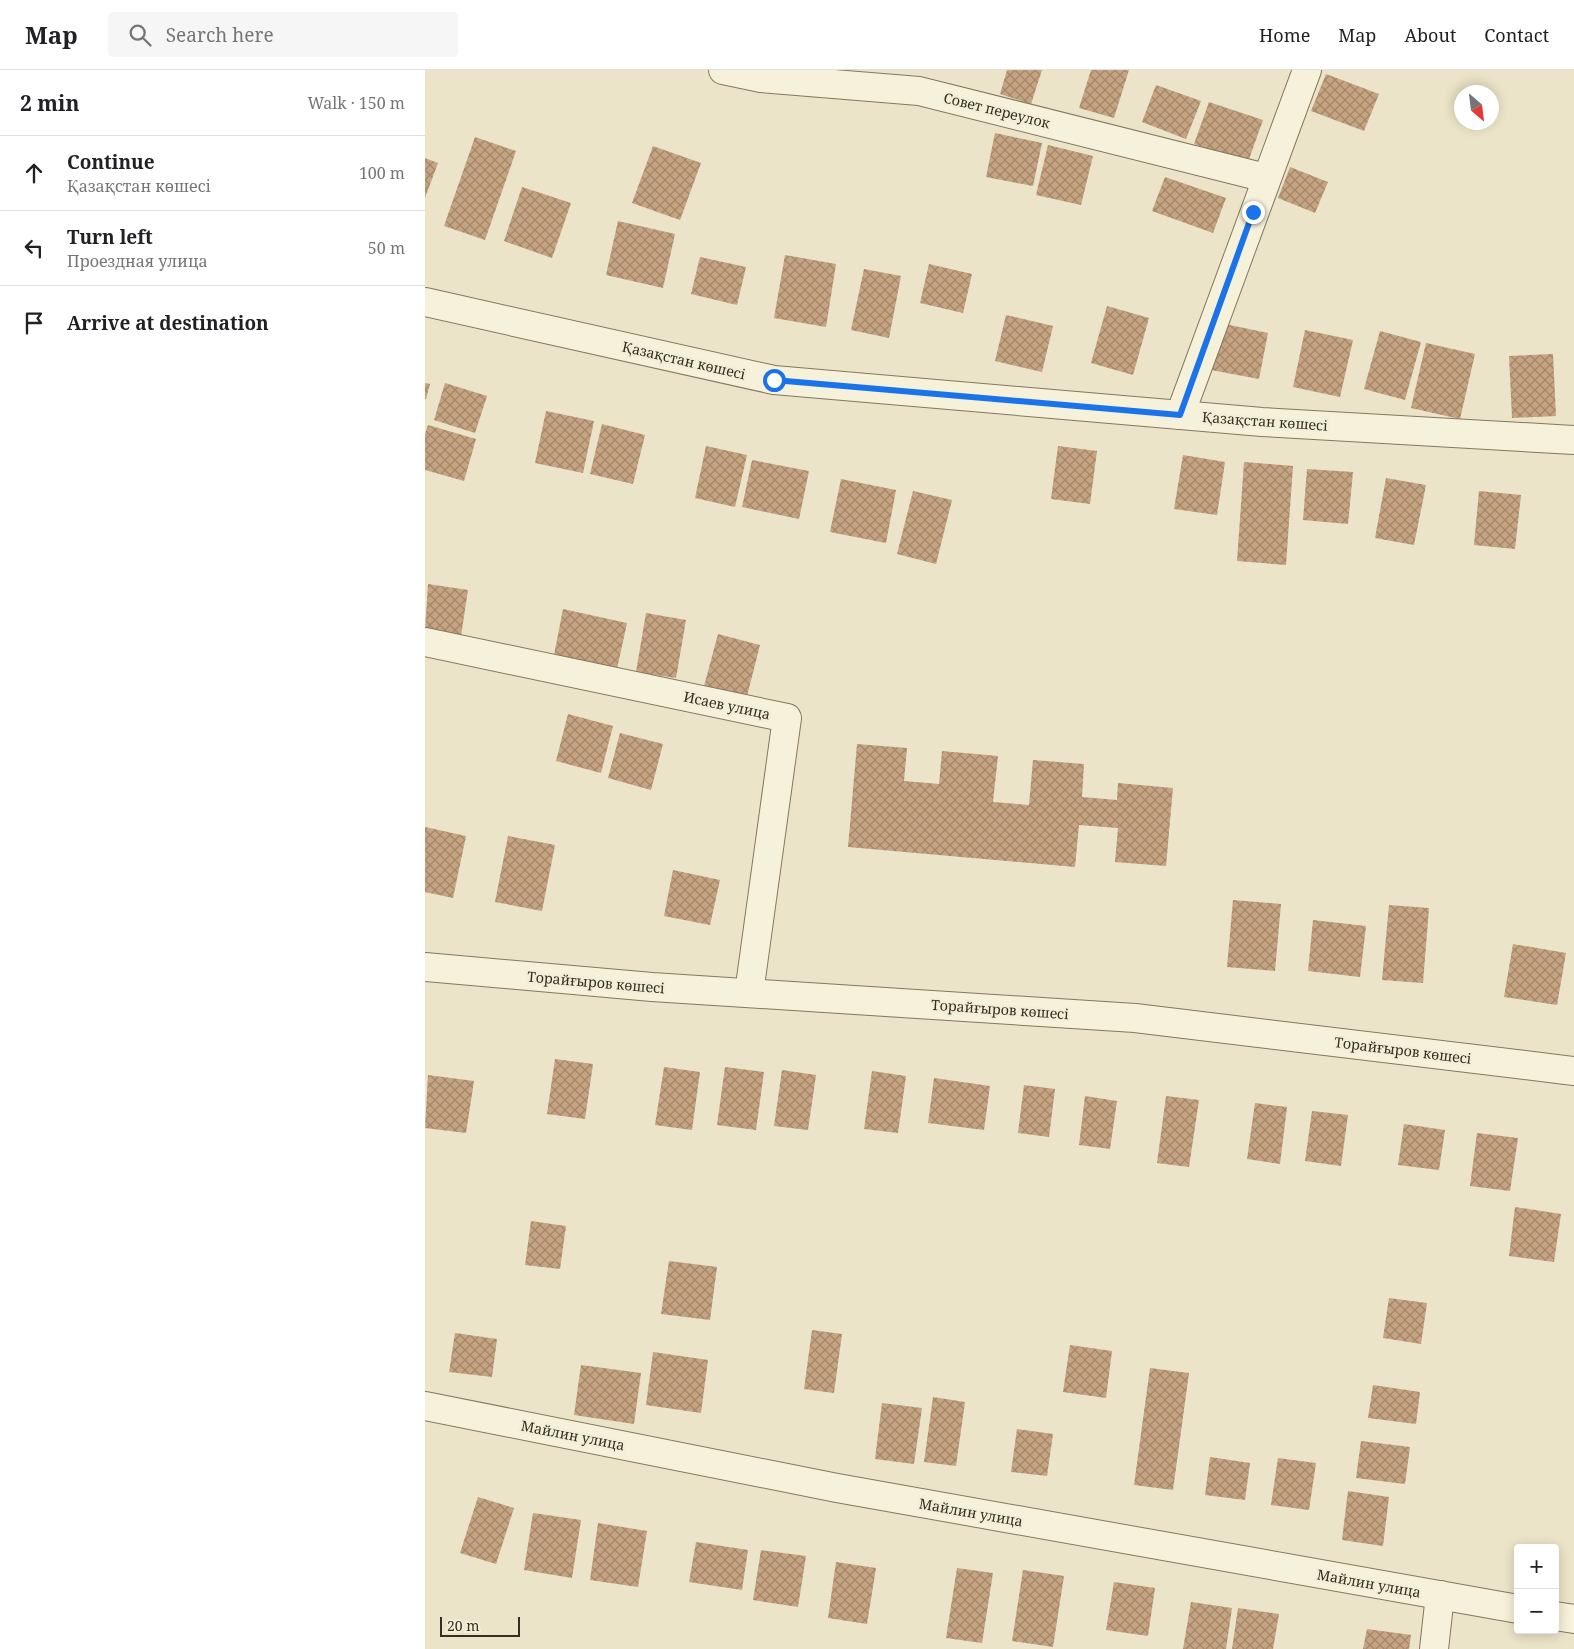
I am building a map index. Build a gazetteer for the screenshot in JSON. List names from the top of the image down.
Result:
{
  "streets": {
    "street": [
      "Совет переулок",
      "Қазақстан көшесі",
      "Исаев улица",
      "Торайғыров көшесі",
      "Майлин улица"
    ]
  },
  "crossings": [
    ["Исаев улица", "Торайғыров көшесі"]
  ],
  "scale_bar": "20 m",
  "north": "bottom right",
  "page": {
    "header": "Map",
    "search": "Search here",
    "nav": [
      "Home",
      "Map",
      "About",
      "Contact"
    ],
    "heading": ["2 min", "Walk · 150 m"],
    "list": [
      ["Continue", "Қазақстан көшесі", "100 m"],
      ["Turn left", "Проездная улица", "50 m"],
      "Arrive at destination"
    ],
    "map_buttons": ["+", "−"],
    "scale": "20 m"
  }
}
